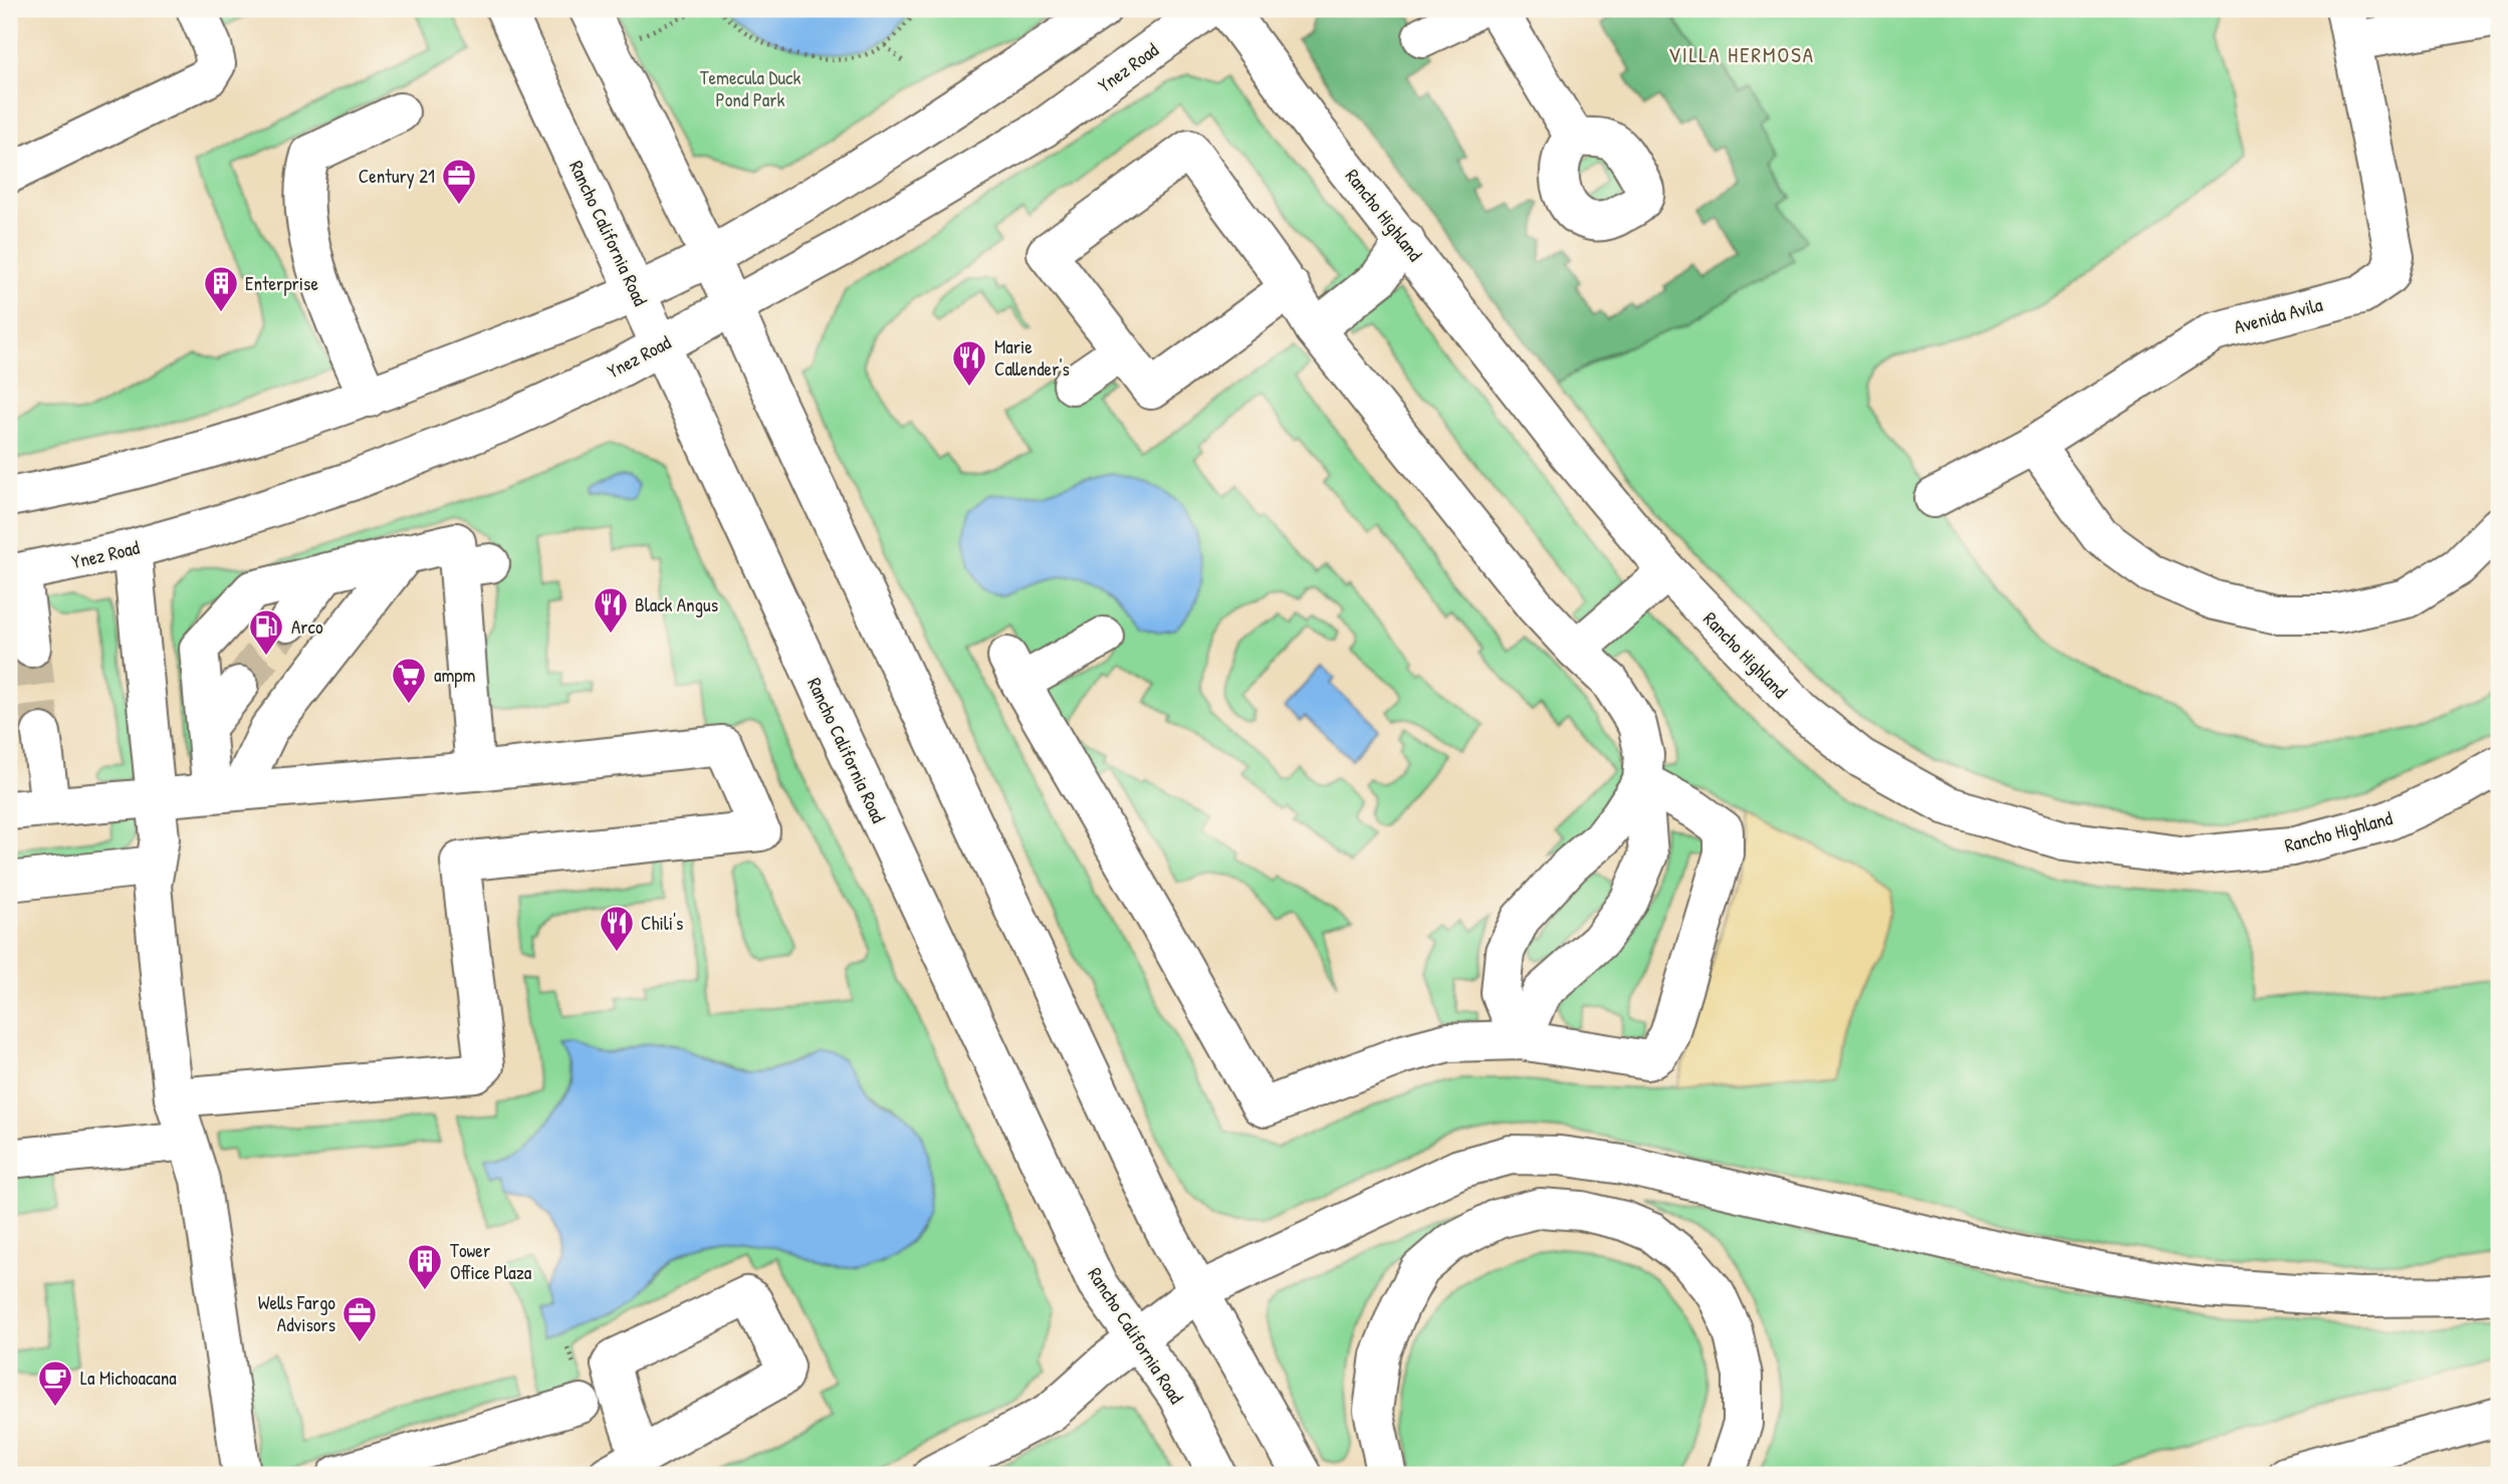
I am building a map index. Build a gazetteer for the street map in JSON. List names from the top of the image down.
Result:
{
  "streets": {
    "main road": [
      "Ynez Road",
      "Rancho Highland",
      "Rancho California Road",
      "Avenida Avila"
    ]
  },
  "crossings": [
    ["Ynez Road", "Rancho California Road"]
  ],
  "districts": ["VILLA HERMOSA"],
  "parks": ["Temecula Duck Pond Park"],
  "places": {
    "office": ["Century 21", "Wells Fargo Advisors"],
    "building": ["Enterprise", "Tower Office Plaza"],
    "restaurant": ["Marie Callender's", "Black Angus", "Chili's"],
    "fuel station": ["Arco"],
    "supermarket": ["ampm"],
    "cafe": ["La Michoacana"]
  }
}
